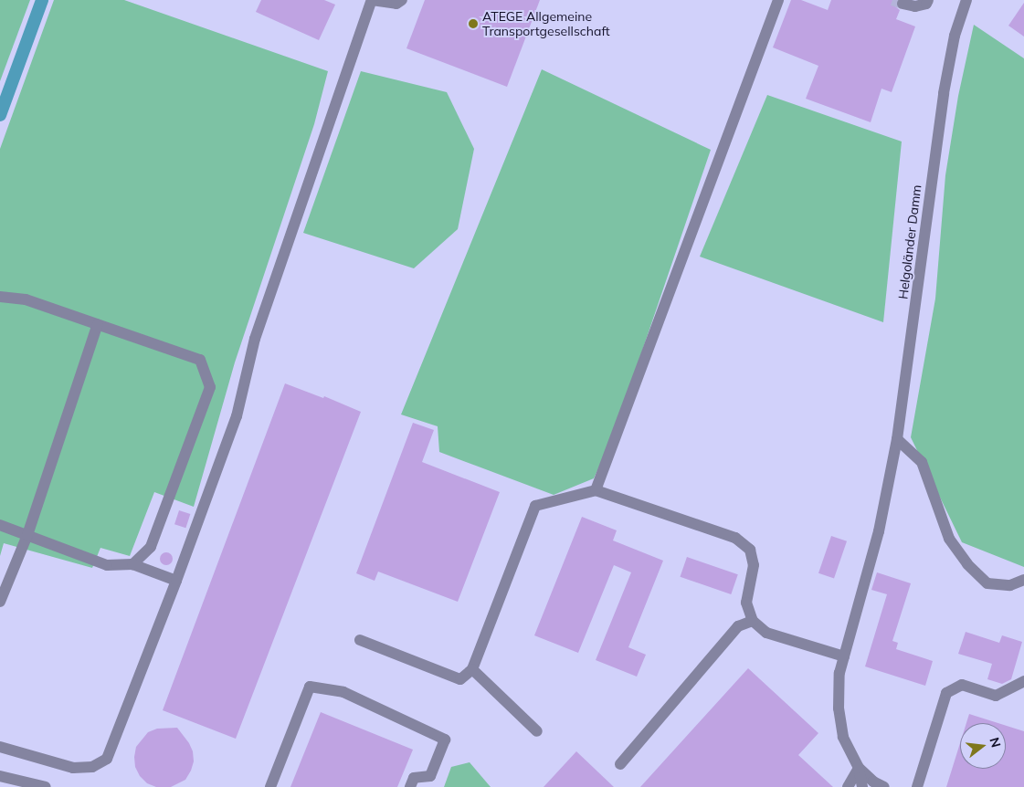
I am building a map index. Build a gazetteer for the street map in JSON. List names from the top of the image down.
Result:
{
  "streets": {
    "street": ["Helgoländer Damm"]
  },
  "places": ["ATEGE Allgemeine Transportgesellschaft"],
  "north": "right"
}
